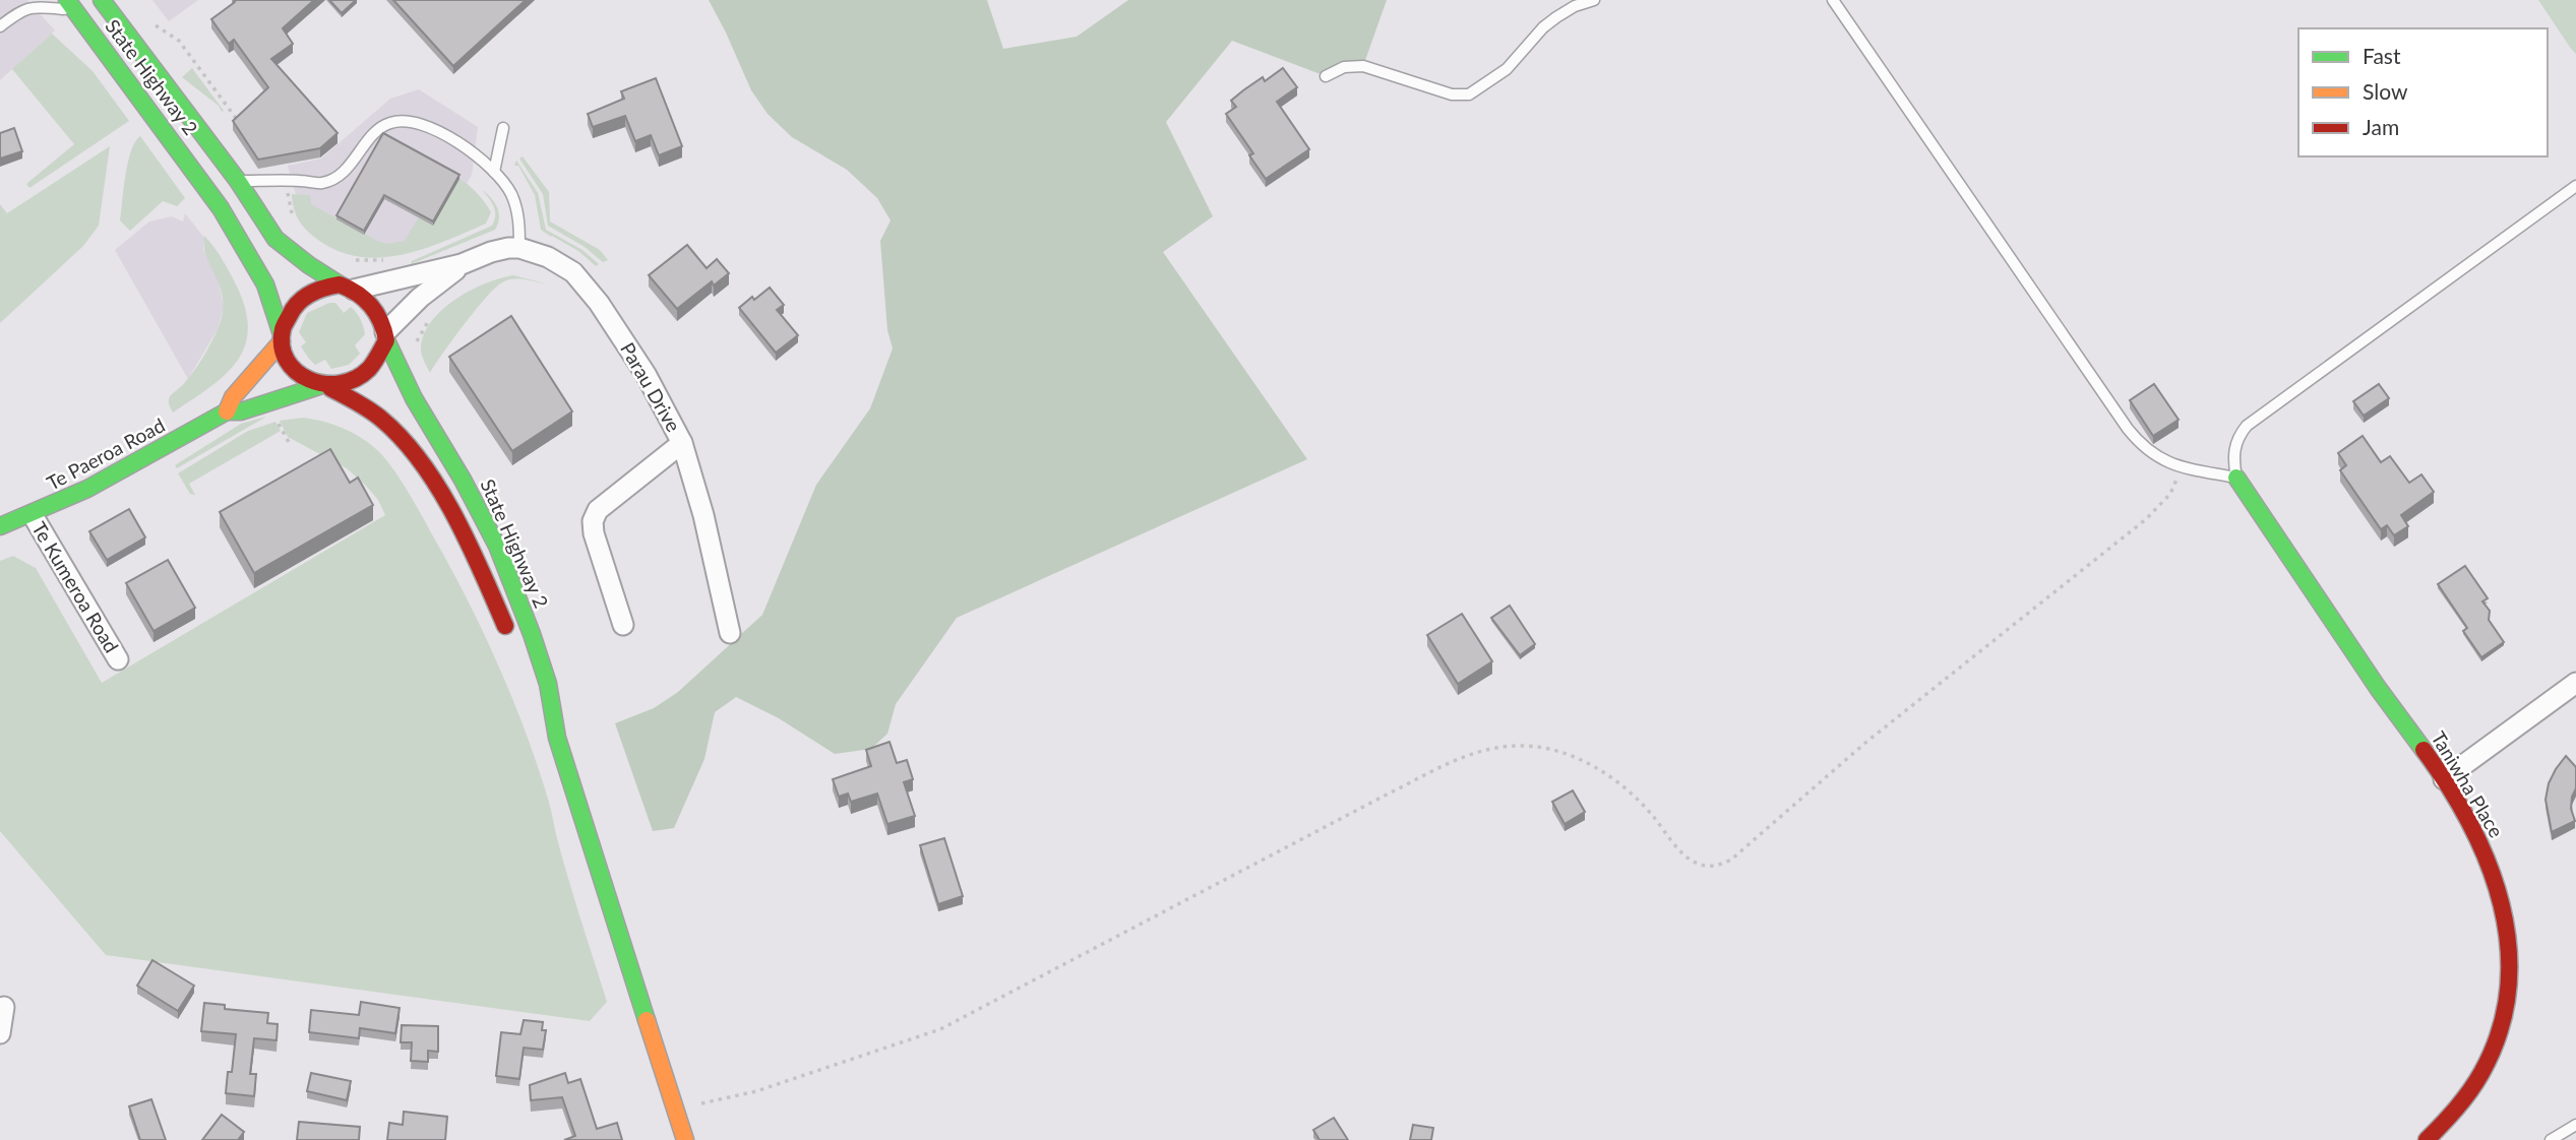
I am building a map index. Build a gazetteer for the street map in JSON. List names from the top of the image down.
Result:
{
  "streets": {
    "main road": ["State Highway 2", "Te Paeroa Road", "Taniwha Place"],
    "street": ["Parau Drive", "Te Kumeroa Road"]
  },
  "crossings": [
    ["State Highway 2", "Te Paeroa Road"],
    ["Te Paeroa Road", "Te Kumeroa Road"]
  ],
  "legend": ["Fast", "Slow", "Jam"]
}
